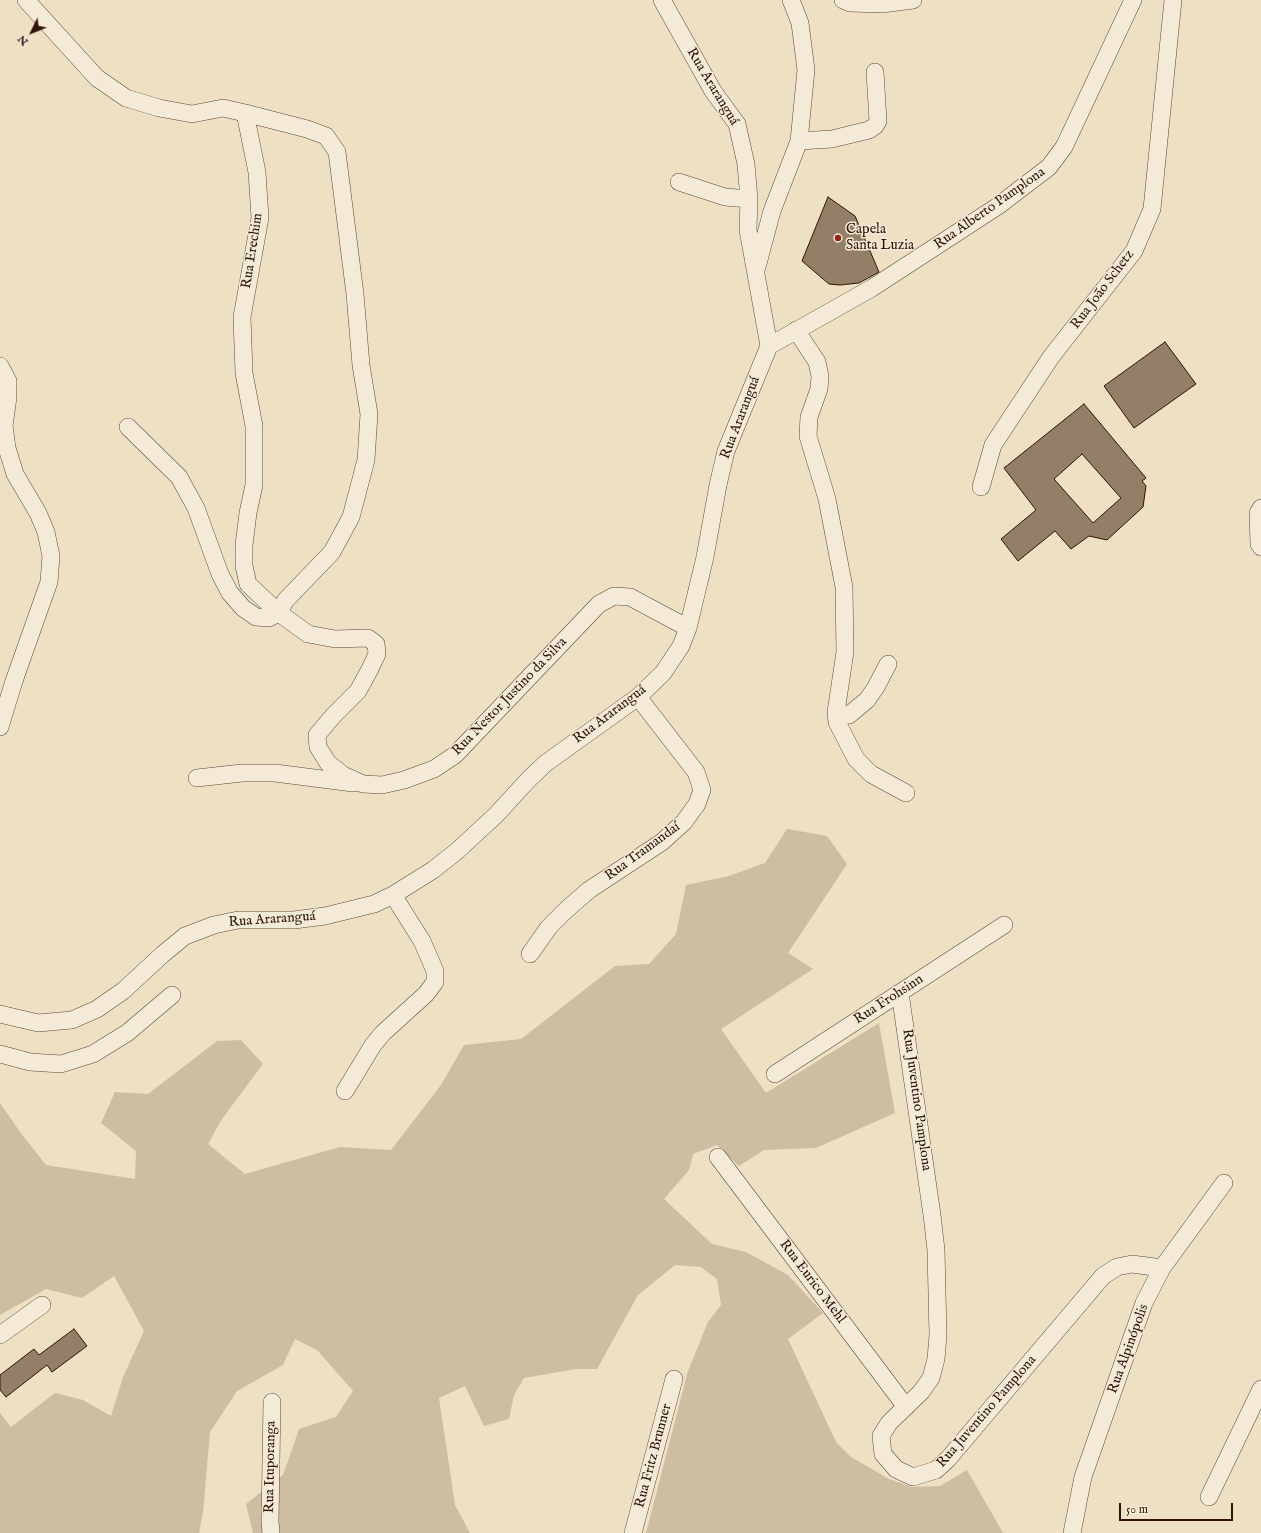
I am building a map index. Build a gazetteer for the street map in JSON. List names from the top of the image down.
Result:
{
  "streets": {
    "street": [
      "Rua Araranguá",
      "Rua Alberto Pamplona",
      "Rua Erechim",
      "Rua João Schetz",
      "Rua Nestor Justino da Silva",
      "Rua Tramandaí",
      "Rua Frohsinn",
      "Rua Juventino Pamplona",
      "Rua Eurico Mehl",
      "Rua Alpinópolis",
      "Rua Fritz Brunner",
      "Rua Ituporanga"
    ]
  },
  "crossings": [
    ["Rua Araranguá", "Rua Alberto Pamplona"],
    ["Rua Araranguá", "Rua Nestor Justino da Silva"],
    ["Rua Araranguá", "Rua Tramandaí"],
    ["Rua Erechim", "Rua Nestor Justino da Silva"],
    ["Rua Frohsinn", "Rua Juventino Pamplona"],
    ["Rua Juventino Pamplona", "Rua Eurico Mehl"],
    ["Rua Juventino Pamplona", "Rua Alpinópolis"]
  ],
  "places": ["Capela Santa Luzia"],
  "scale_bar": "50 m",
  "north": "bottom left"
}
